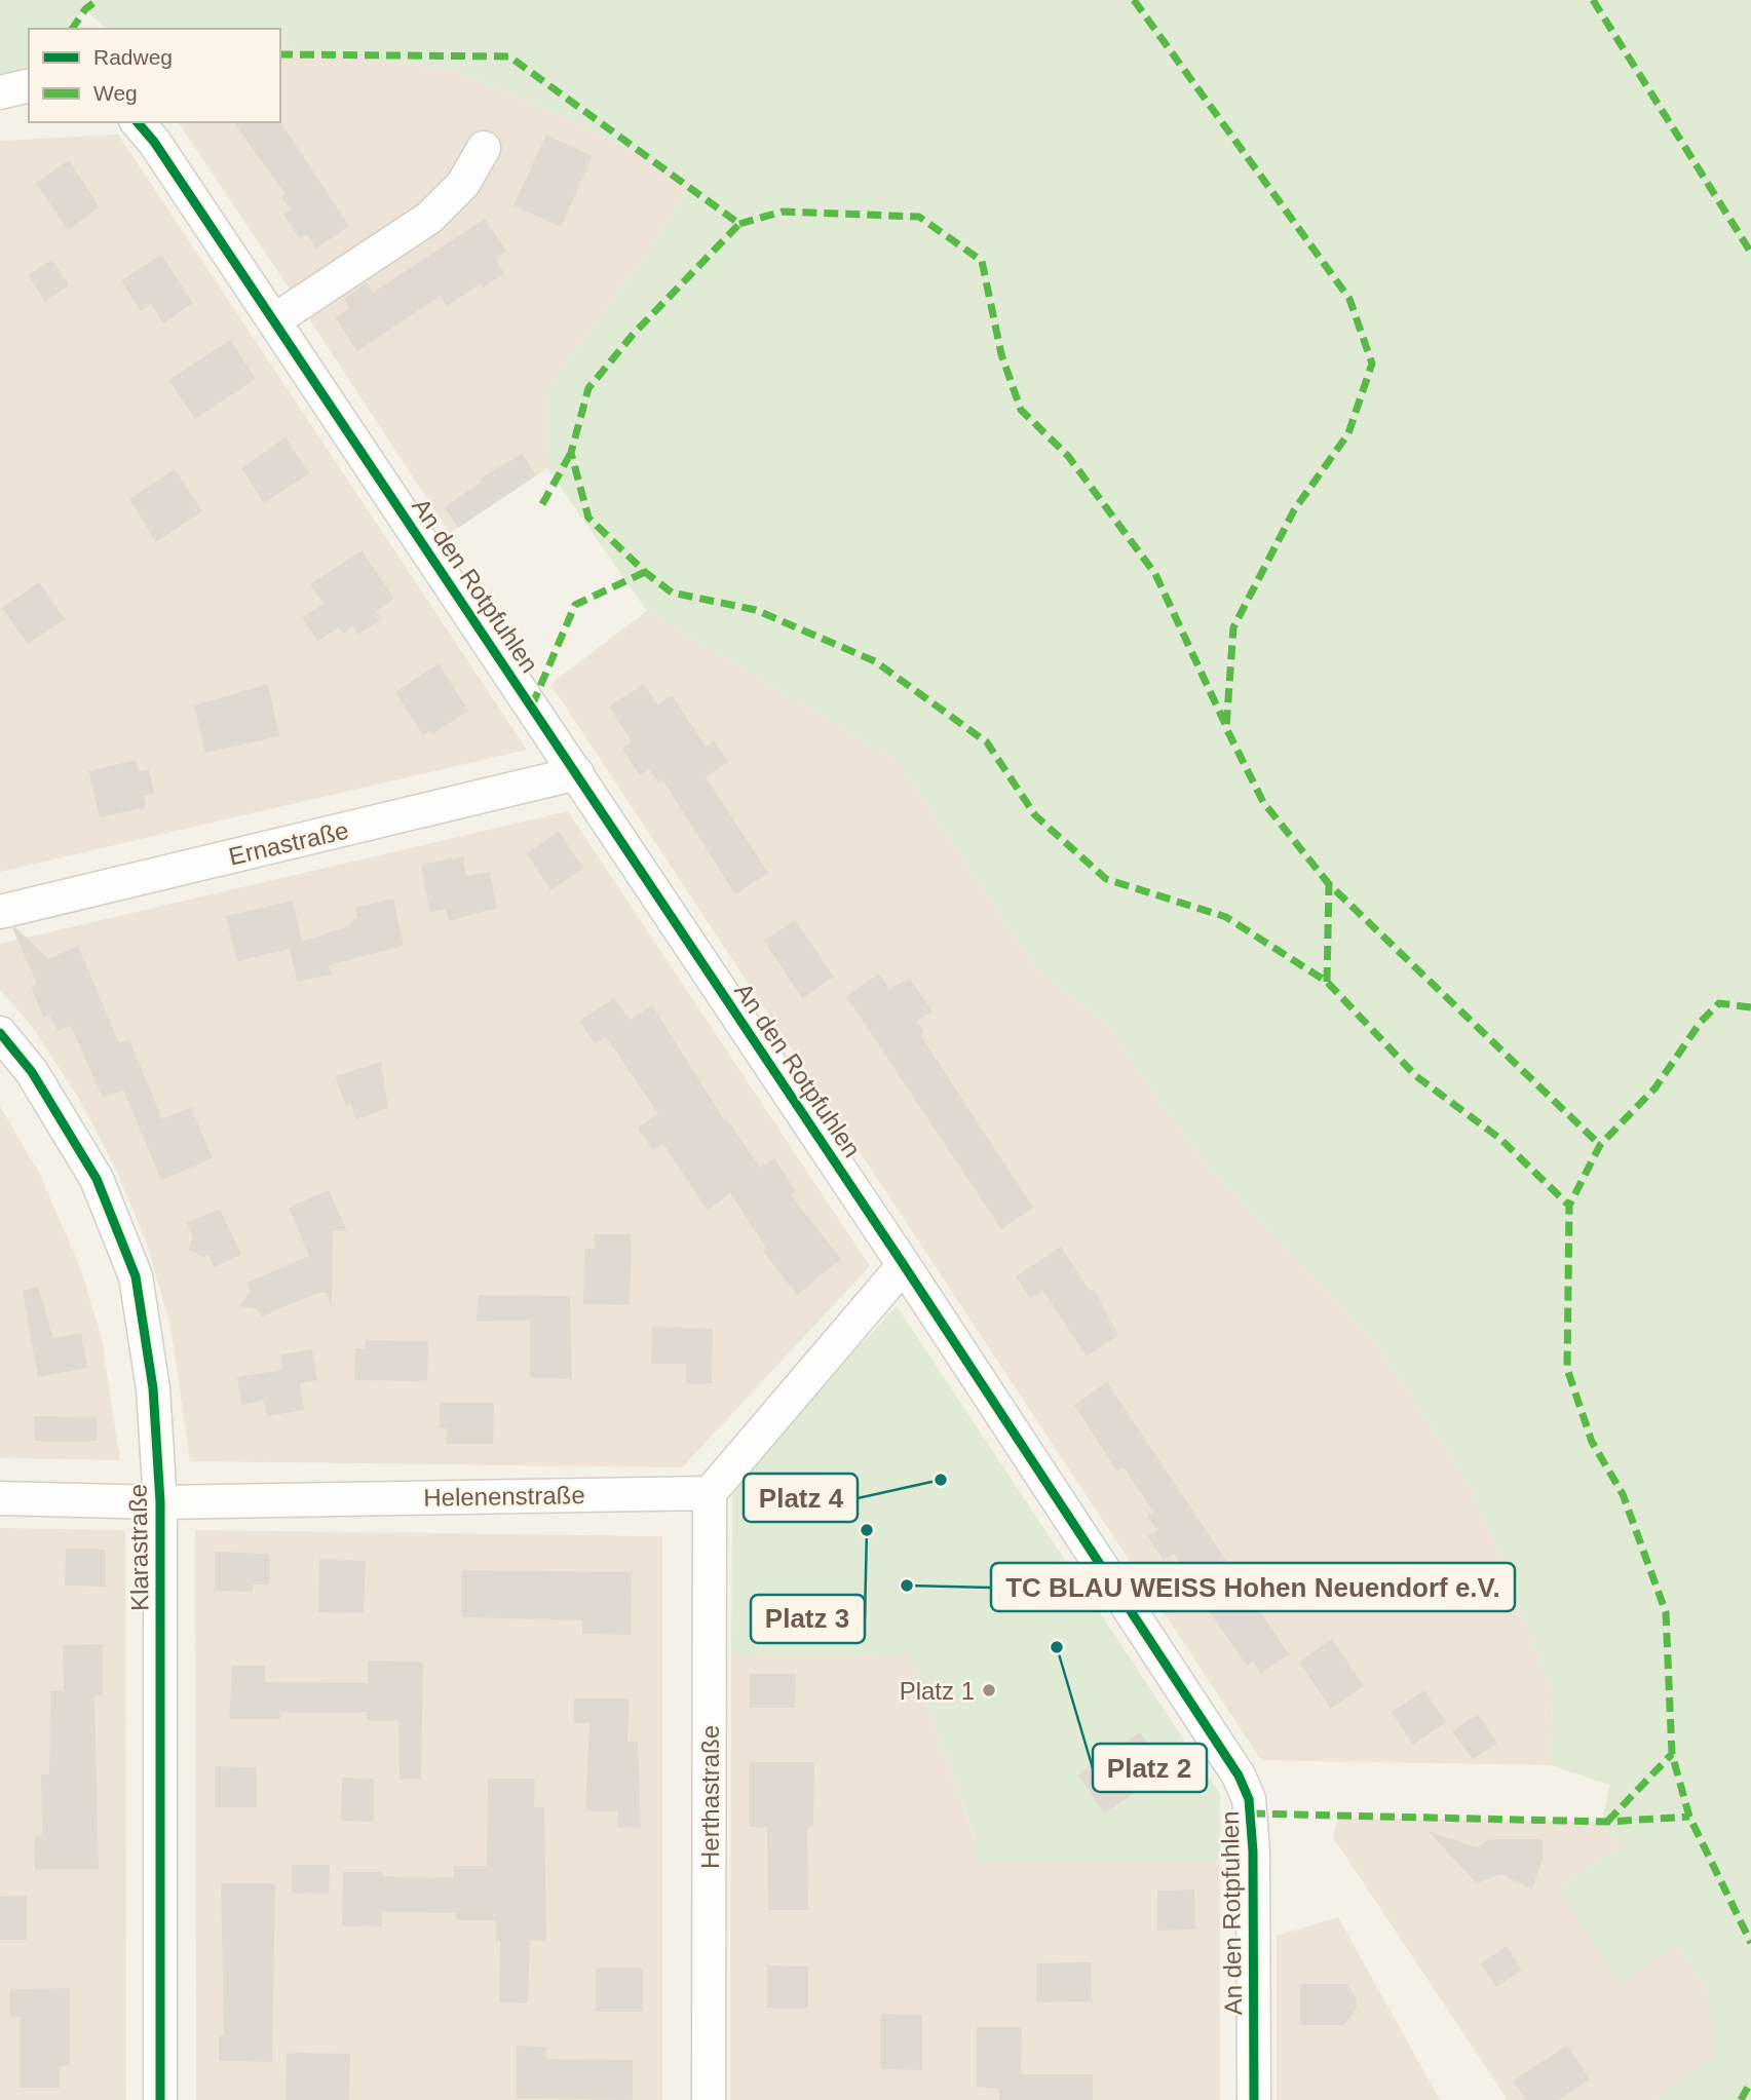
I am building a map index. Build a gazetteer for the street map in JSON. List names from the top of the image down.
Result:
{
  "streets": {
    "street": [
      "An den Rotpfuhlen",
      "Ernastraße",
      "Helenenstraße",
      "Klarastraße",
      "Herthastraße"
    ]
  },
  "crossings": [
    ["An den Rotpfuhlen", "Ernastraße"],
    ["Helenenstraße", "Klarastraße"],
    ["Helenenstraße", "Herthastraße"]
  ],
  "places": [
    "Platz 4",
    "Platz 3",
    "TC BLAU WEISS Hohen Neuendorf e.V.",
    "Platz 2",
    "Platz 1"
  ],
  "legend": ["Radweg", "Weg"]
}
